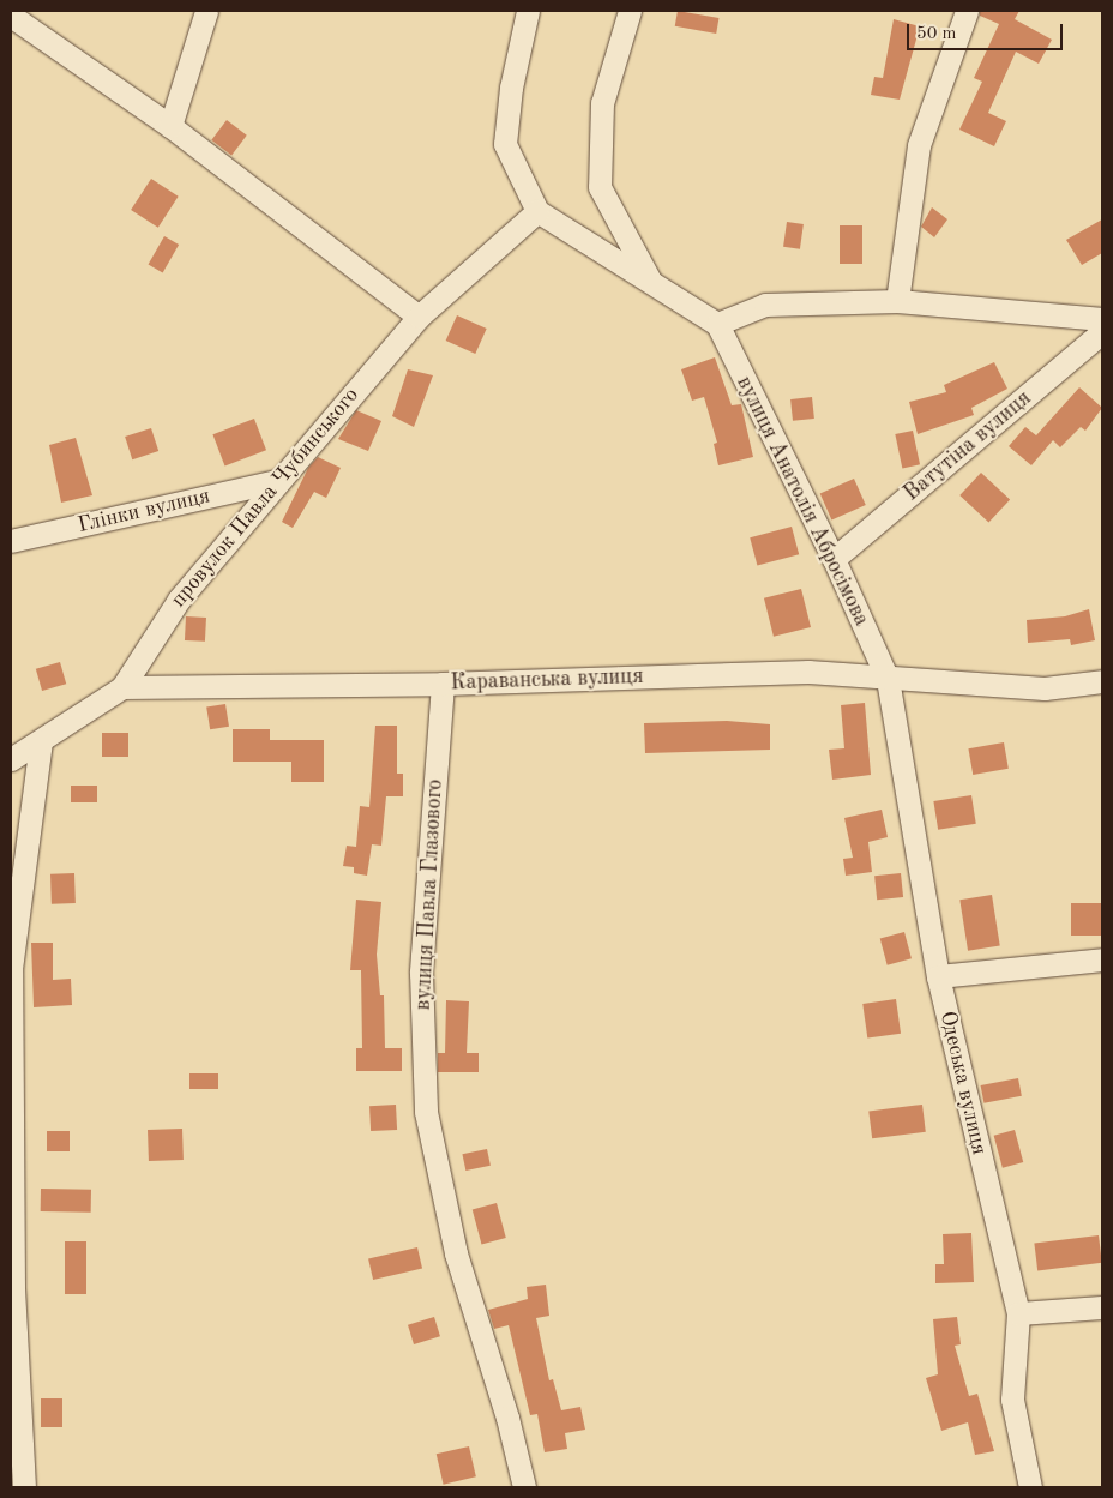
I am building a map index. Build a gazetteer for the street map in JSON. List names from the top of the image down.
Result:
{
  "streets": {
    "street": [
      "Ватутіна вулиця",
      "провулок Павла Чубинського",
      "вулиця Анатолія Абросімова",
      "Глінки вулиця",
      "Караванська вулиця",
      "вулиця Павла Глазового",
      "Одеська вулиця"
    ]
  },
  "crossings": [
    ["Ватутіна вулиця", "вулиця Анатолія Абросімова"],
    ["провулок Павла Чубинського", "Глінки вулиця"],
    ["провулок Павла Чубинського", "Караванська вулиця"],
    ["вулиця Анатолія Абросімова", "Караванська вулиця"],
    ["вулиця Анатолія Абросімова", "Одеська вулиця"],
    ["Караванська вулиця", "вулиця Павла Глазового"],
    ["Караванська вулиця", "Одеська вулиця"]
  ],
  "scale_bar": "50 m"
}
